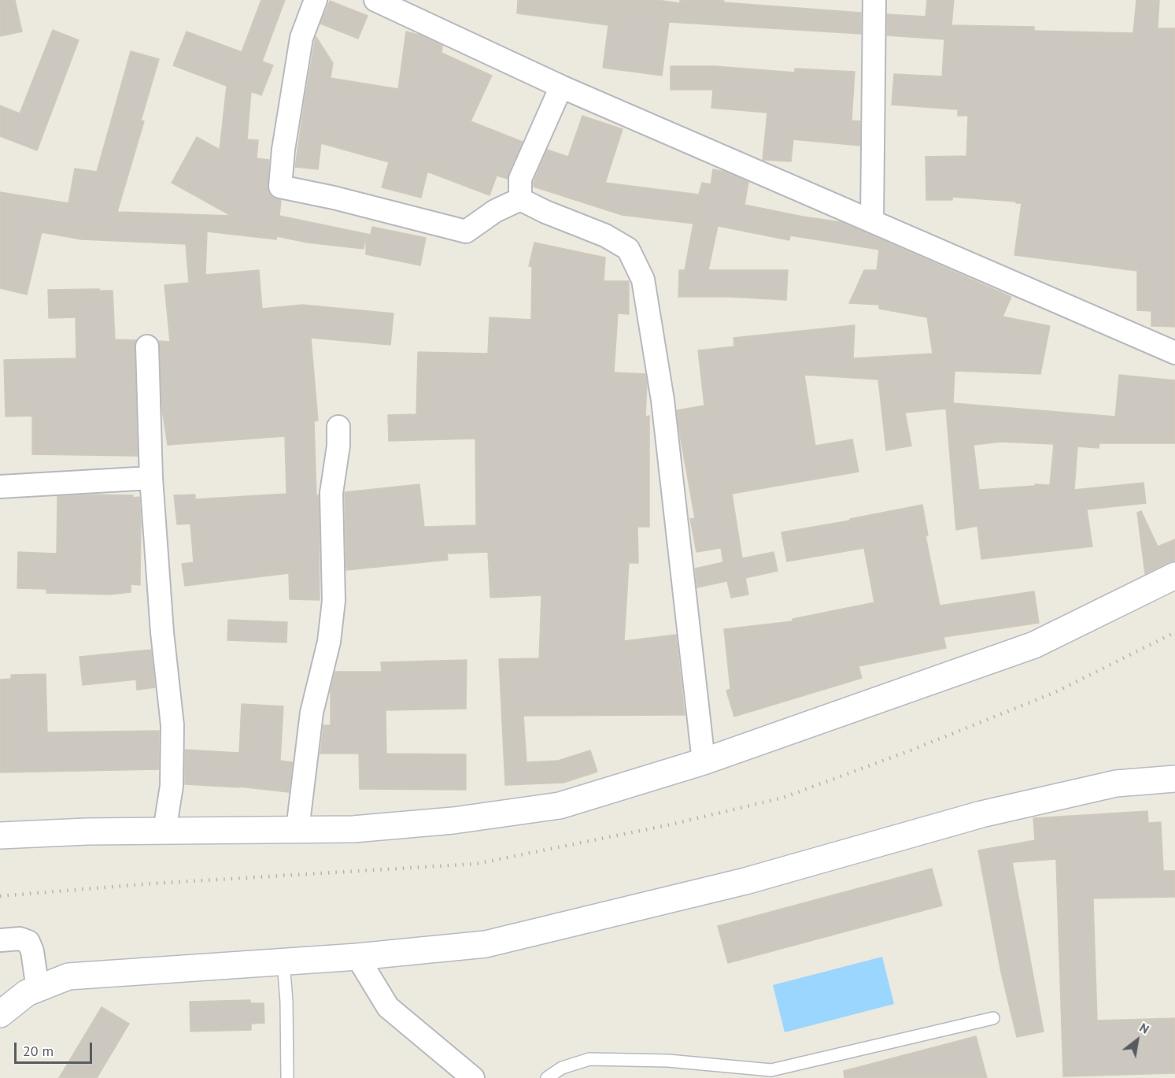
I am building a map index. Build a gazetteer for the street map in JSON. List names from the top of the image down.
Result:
{
  "scale_bar": "20 m",
  "north": "top right"
}
